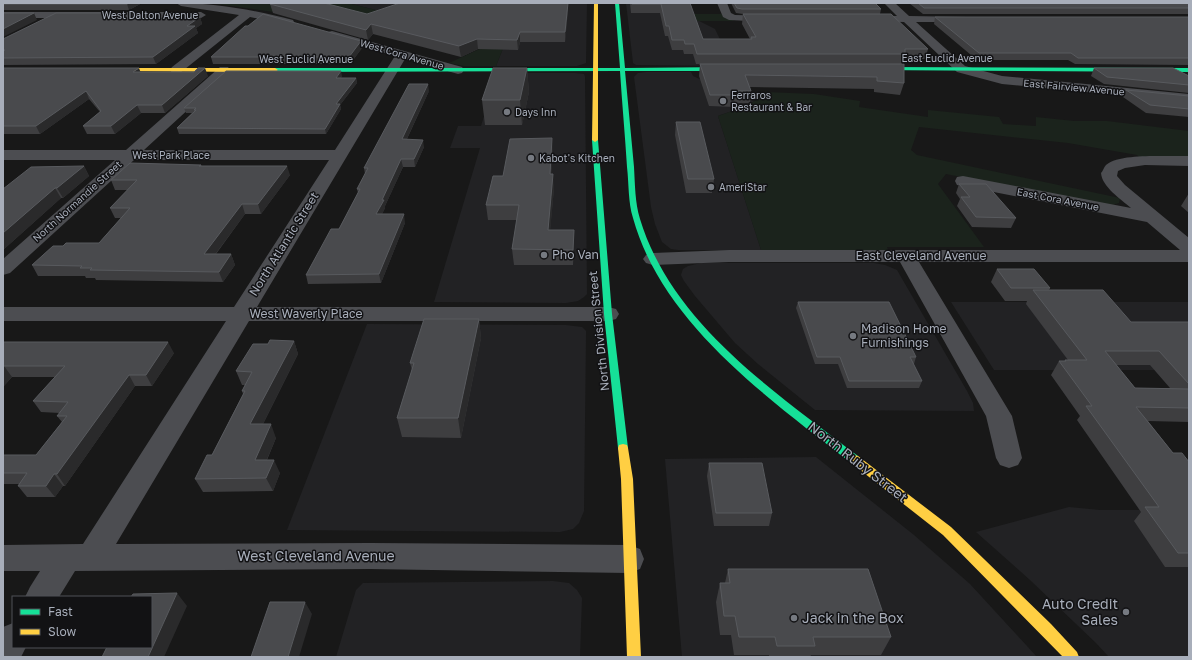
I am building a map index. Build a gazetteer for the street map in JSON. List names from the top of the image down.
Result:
{
  "streets": {
    "main road": [
      "East Euclid Avenue",
      "West Euclid Avenue",
      "North Division Street",
      "North Ruby Street"
    ],
    "street": [
      "West Dalton Avenue",
      "West Cora Avenue",
      "East Fairview Avenue",
      "West Park Place",
      "East Cora Avenue",
      "North Normandie Street",
      "North Atlantic Street",
      "East Cleveland Avenue",
      "West Waverly Place",
      "West Cleveland Avenue"
    ]
  },
  "crossings": [
    ["West Cora Avenue", "West Euclid Avenue"],
    ["West Cora Avenue", "North Atlantic Street"],
    ["East Euclid Avenue", "East Fairview Avenue"],
    ["West Euclid Avenue", "North Normandie Street"],
    ["West Euclid Avenue", "North Atlantic Street"],
    ["West Euclid Avenue", "North Division Street"],
    ["West Park Place", "North Normandie Street"],
    ["West Park Place", "North Atlantic Street"],
    ["North Atlantic Street", "West Waverly Place"],
    ["North Atlantic Street", "West Cleveland Avenue"],
    ["East Cleveland Avenue", "North Ruby Street"],
    ["West Waverly Place", "North Division Street"],
    ["North Division Street", "West Cleveland Avenue"]
  ],
  "places": [
    "Ferraros Restaurant & Bar",
    "Days Inn",
    "Kabot's Kitchen",
    "AmeriStar",
    "Pho Van",
    "Madison Home Furnishings",
    "Auto Credit Sales",
    "Jack in the Box"
  ],
  "legend": ["Fast", "Slow"]
}
